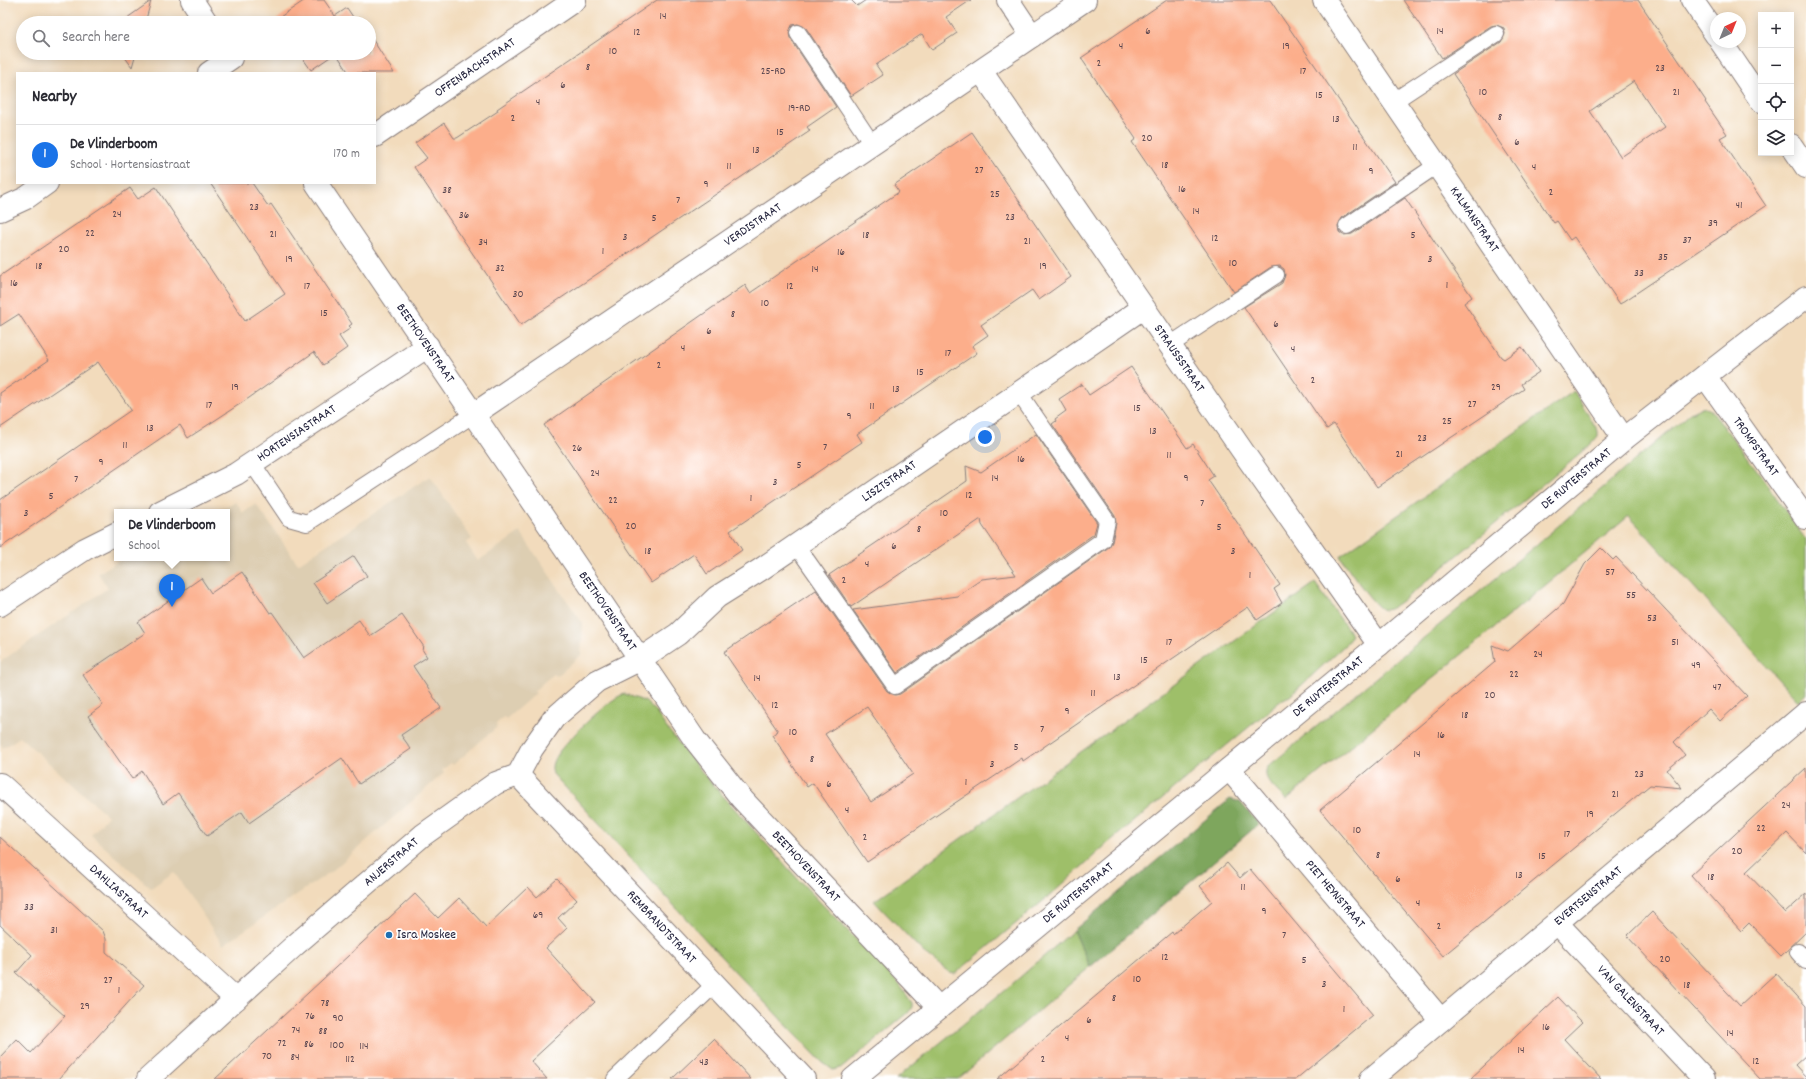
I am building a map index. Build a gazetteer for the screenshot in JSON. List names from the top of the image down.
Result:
{
  "streets": {
    "street": [
      "OFFENBACHSTRAAT",
      "KALMANSTRAAT",
      "VERDISTRAAT",
      "BEETHOVENSTRAAT",
      "STRAUSSSTRAAT",
      "HORTENSIASTRAAT",
      "TROMPSTRAAT",
      "DE RUYTERSTRAAT",
      "LISZTSTRAAT",
      "ANJERSTRAAT",
      "DAHLIASTRAAT",
      "PIET HEYNSTRAAT",
      "EVERTSENSTRAAT",
      "REMBRANDTSTRAAT",
      "VAN GALENSTRAAT"
    ]
  },
  "crossings": [
    ["KALMANSTRAAT", "DE RUYTERSTRAAT"],
    ["VERDISTRAAT", "BEETHOVENSTRAAT"],
    ["VERDISTRAAT", "STRAUSSSTRAAT"],
    ["BEETHOVENSTRAAT", "HORTENSIASTRAAT"],
    ["BEETHOVENSTRAAT", "DE RUYTERSTRAAT"],
    ["BEETHOVENSTRAAT", "LISZTSTRAAT"],
    ["STRAUSSSTRAAT", "DE RUYTERSTRAAT"],
    ["STRAUSSSTRAAT", "LISZTSTRAAT"],
    ["TROMPSTRAAT", "DE RUYTERSTRAAT"],
    ["DE RUYTERSTRAAT", "PIET HEYNSTRAAT"],
    ["ANJERSTRAAT", "DAHLIASTRAAT"],
    ["ANJERSTRAAT", "REMBRANDTSTRAAT"],
    ["PIET HEYNSTRAAT", "EVERTSENSTRAAT"],
    ["EVERTSENSTRAAT", "VAN GALENSTRAAT"]
  ],
  "places": ["Isra Moskee"],
  "house_numbers": [
    "14",
    "6",
    "14",
    "12",
    "4",
    "19",
    "10",
    "2",
    "8",
    "23",
    "25-RD",
    "17",
    "6",
    "10",
    "21",
    "15",
    "4",
    "19-RD",
    "8",
    "2",
    "13",
    "15",
    "20",
    "6",
    "11",
    "13",
    "18",
    "11",
    "4",
    "27",
    "9",
    "9",
    "16",
    "38",
    "2",
    "25",
    "7",
    "41",
    "23",
    "14",
    "24",
    "36",
    "23",
    "5",
    "39",
    "22",
    "21",
    "18",
    "5",
    "3",
    "12",
    "37",
    "21",
    "34",
    "20",
    "1",
    "16",
    "35",
    "19",
    "3",
    "10",
    "18",
    "19",
    "32",
    "14",
    "33",
    "16",
    "1",
    "17",
    "12",
    "30",
    "10",
    "15",
    "8",
    "6",
    "6",
    "4",
    "4",
    "17",
    "2",
    "15",
    "2",
    "19",
    "29",
    "13",
    "27",
    "17",
    "11",
    "15",
    "9",
    "25",
    "13",
    "13",
    "23",
    "11",
    "7",
    "26",
    "21",
    "11",
    "16",
    "9",
    "5",
    "24",
    "14",
    "9",
    "7",
    "3",
    "12",
    "5",
    "1",
    "22",
    "7",
    "3",
    "10",
    "20",
    "5",
    "8",
    "6",
    "18",
    "3",
    "4",
    "57",
    "1",
    "2",
    "55",
    "53",
    "17",
    "51",
    "24",
    "15",
    "49",
    "22",
    "13",
    "14",
    "47",
    "11",
    "20",
    "12",
    "9",
    "18",
    "7",
    "10",
    "16",
    "5",
    "14",
    "8",
    "3",
    "23",
    "1",
    "6",
    "21",
    "24",
    "4",
    "19",
    "22",
    "10",
    "17",
    "2",
    "20",
    "8",
    "15",
    "13",
    "18",
    "6",
    "11",
    "4",
    "33",
    "9",
    "69",
    "2",
    "31",
    "7",
    "12",
    "20",
    "5",
    "10",
    "27",
    "3",
    "18",
    "1",
    "8",
    "78",
    "29",
    "1",
    "76",
    "90",
    "6",
    "16",
    "74",
    "88",
    "14",
    "4",
    "72",
    "86",
    "100",
    "114",
    "14",
    "70",
    "84",
    "112",
    "2",
    "12",
    "43"
  ],
  "north": "top right",
  "page": {
    "map_buttons": ["+", "−"],
    "search": "Search here",
    "heading": "Nearby",
    "list": [
      {
        "mark": "1",
        "name": "De Vlinderboom",
        "note": "School · Hortensiastraat",
        "value": "170 m"
      }
    ],
    "popup": ["De Vlinderboom", "School"],
    "pins": "1"
  }
}
